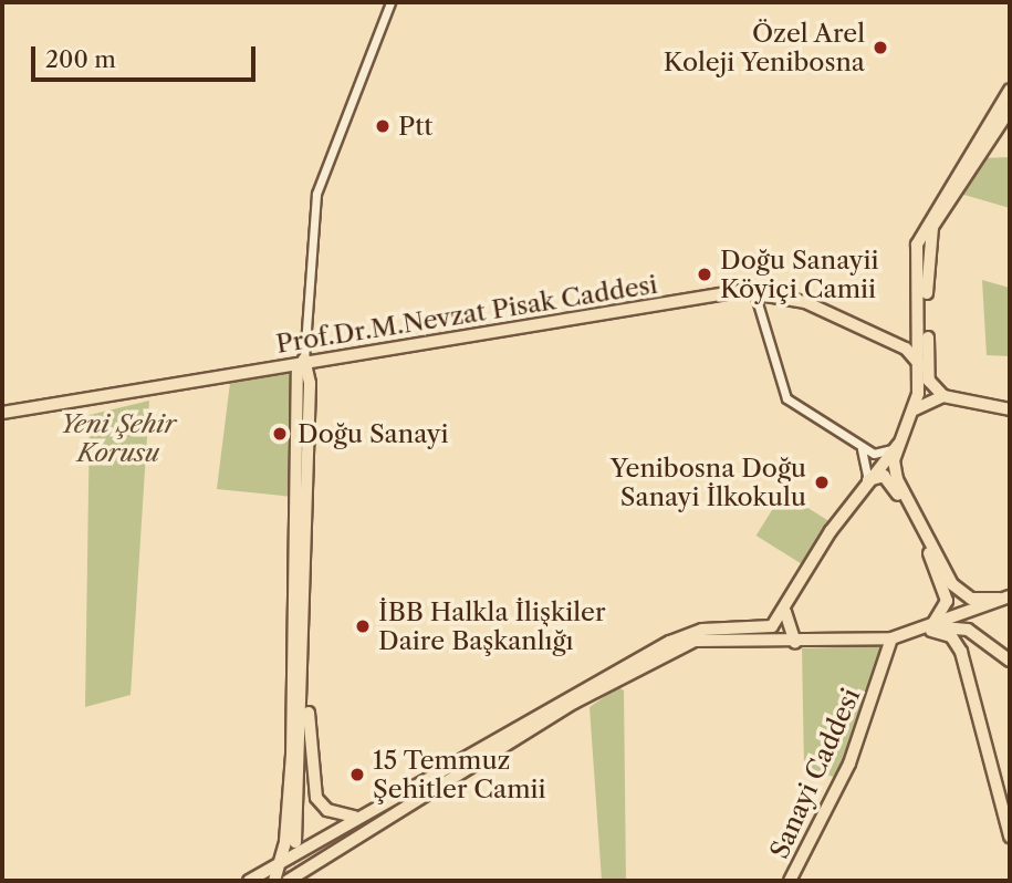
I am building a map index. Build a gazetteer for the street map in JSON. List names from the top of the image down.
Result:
{
  "streets": {
    "main road": ["Prof.Dr.M.Nevzat Pisak Caddesi", "Sanayi Caddesi"]
  },
  "parks": ["Yeni Şehir Korusu"],
  "places": [
    "Özel Arel Koleji Yenibosna",
    "Ptt",
    "Doğu Sanayii Köyiçi Camii",
    "Doğu Sanayi",
    "Yenibosna Doğu Sanayi İlkokulu",
    "İBB Halkla İlişkiler Daire Başkanlığı",
    "15 Temmuz Şehitler Camii"
  ],
  "scale_bar": "200 m"
}
